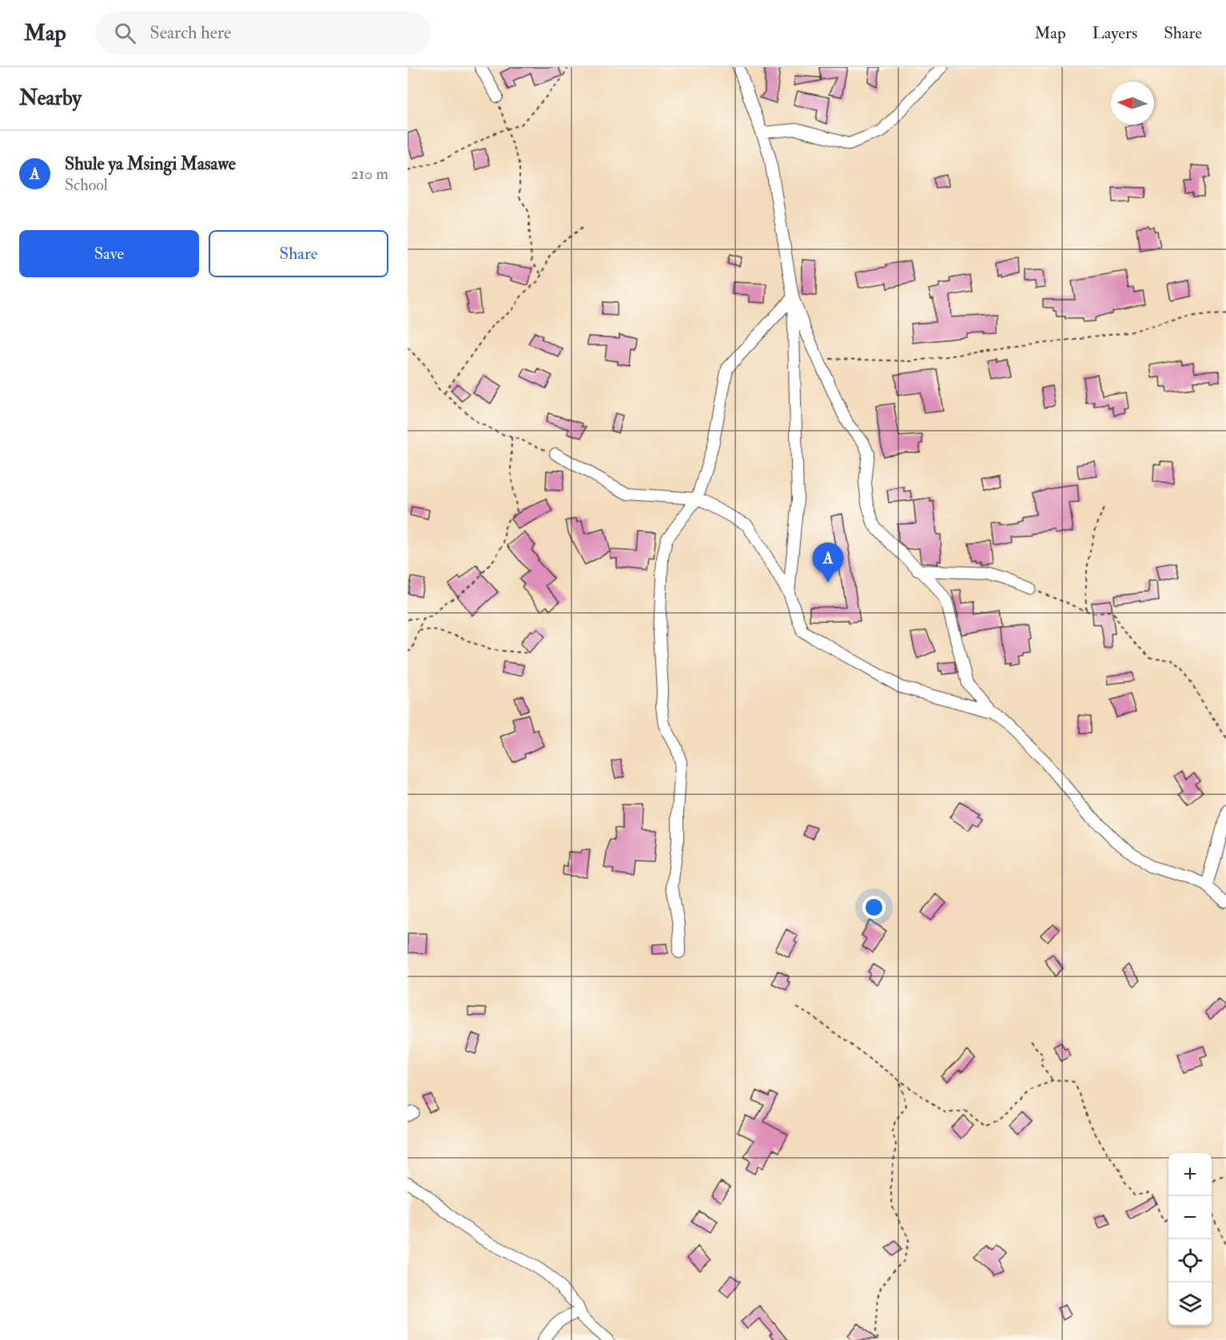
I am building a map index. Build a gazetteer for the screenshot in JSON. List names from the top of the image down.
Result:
{
  "north": "left",
  "page": {
    "header": "Map",
    "search": "Search here",
    "nav": ["Map", "Layers", "Share"],
    "heading": "Nearby",
    "list": [
      {
        "mark": "A",
        "name": "Shule ya Msingi Masawe",
        "note": "School",
        "value": "210 m"
      }
    ],
    "buttons": ["Save", "Share"],
    "pins": "A",
    "map_buttons": ["+", "−"]
  }
}
